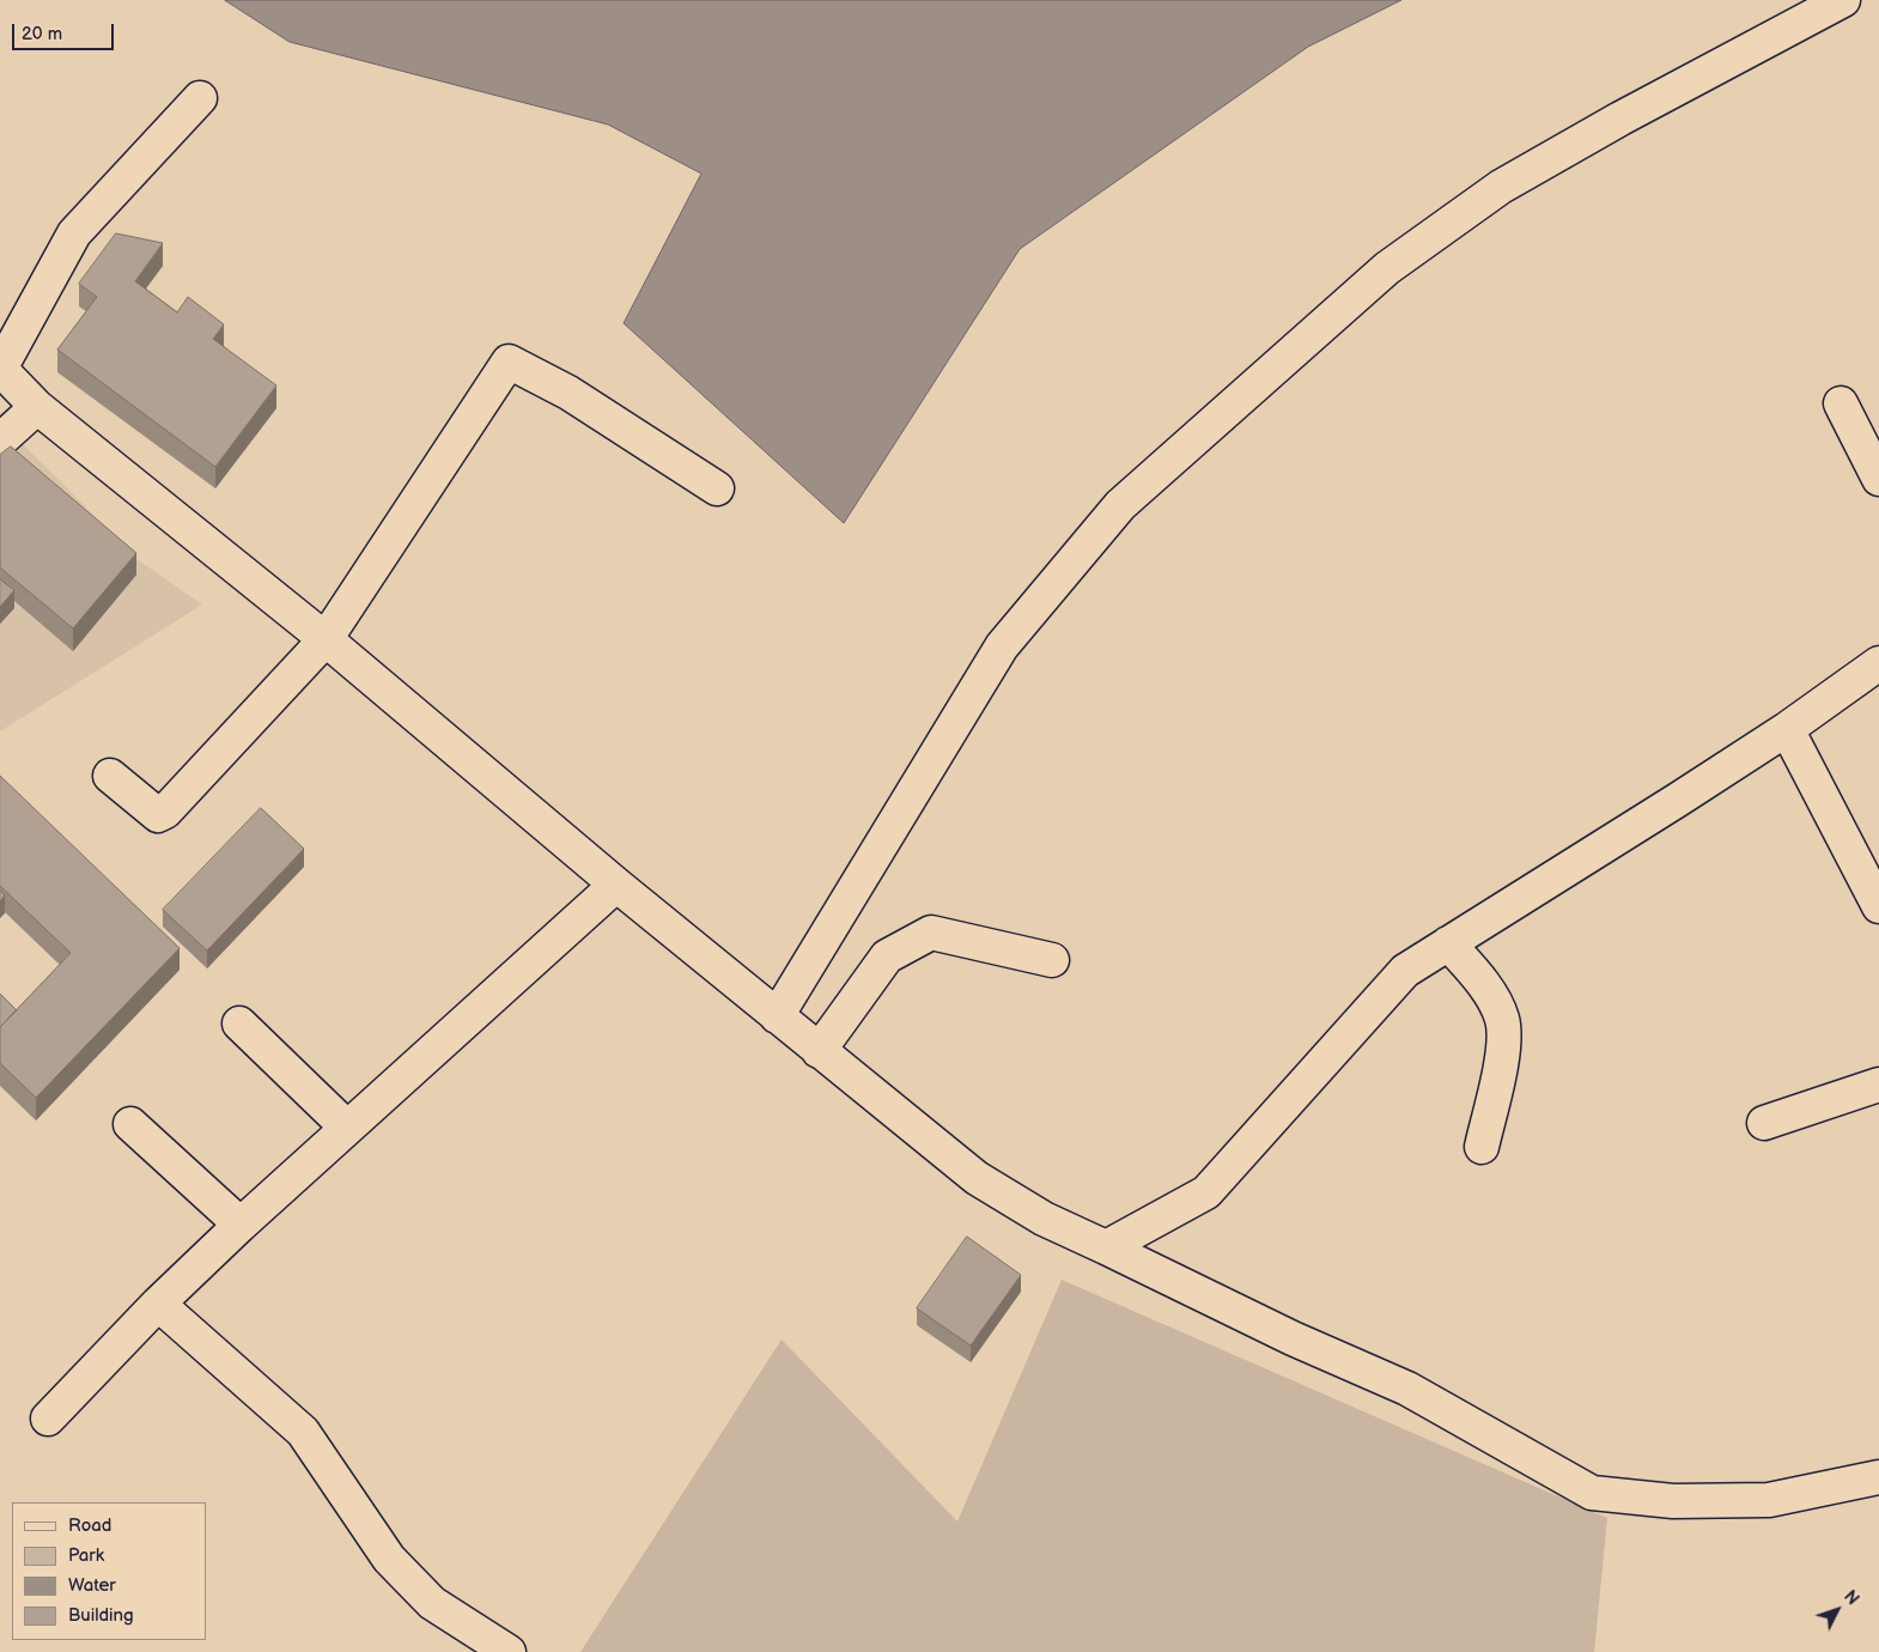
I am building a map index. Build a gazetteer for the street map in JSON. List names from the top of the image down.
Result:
{
  "legend": [
    "Road",
    "Park",
    "Water",
    "Building"
  ],
  "scale_bar": "20 m",
  "north": "top right"
}
